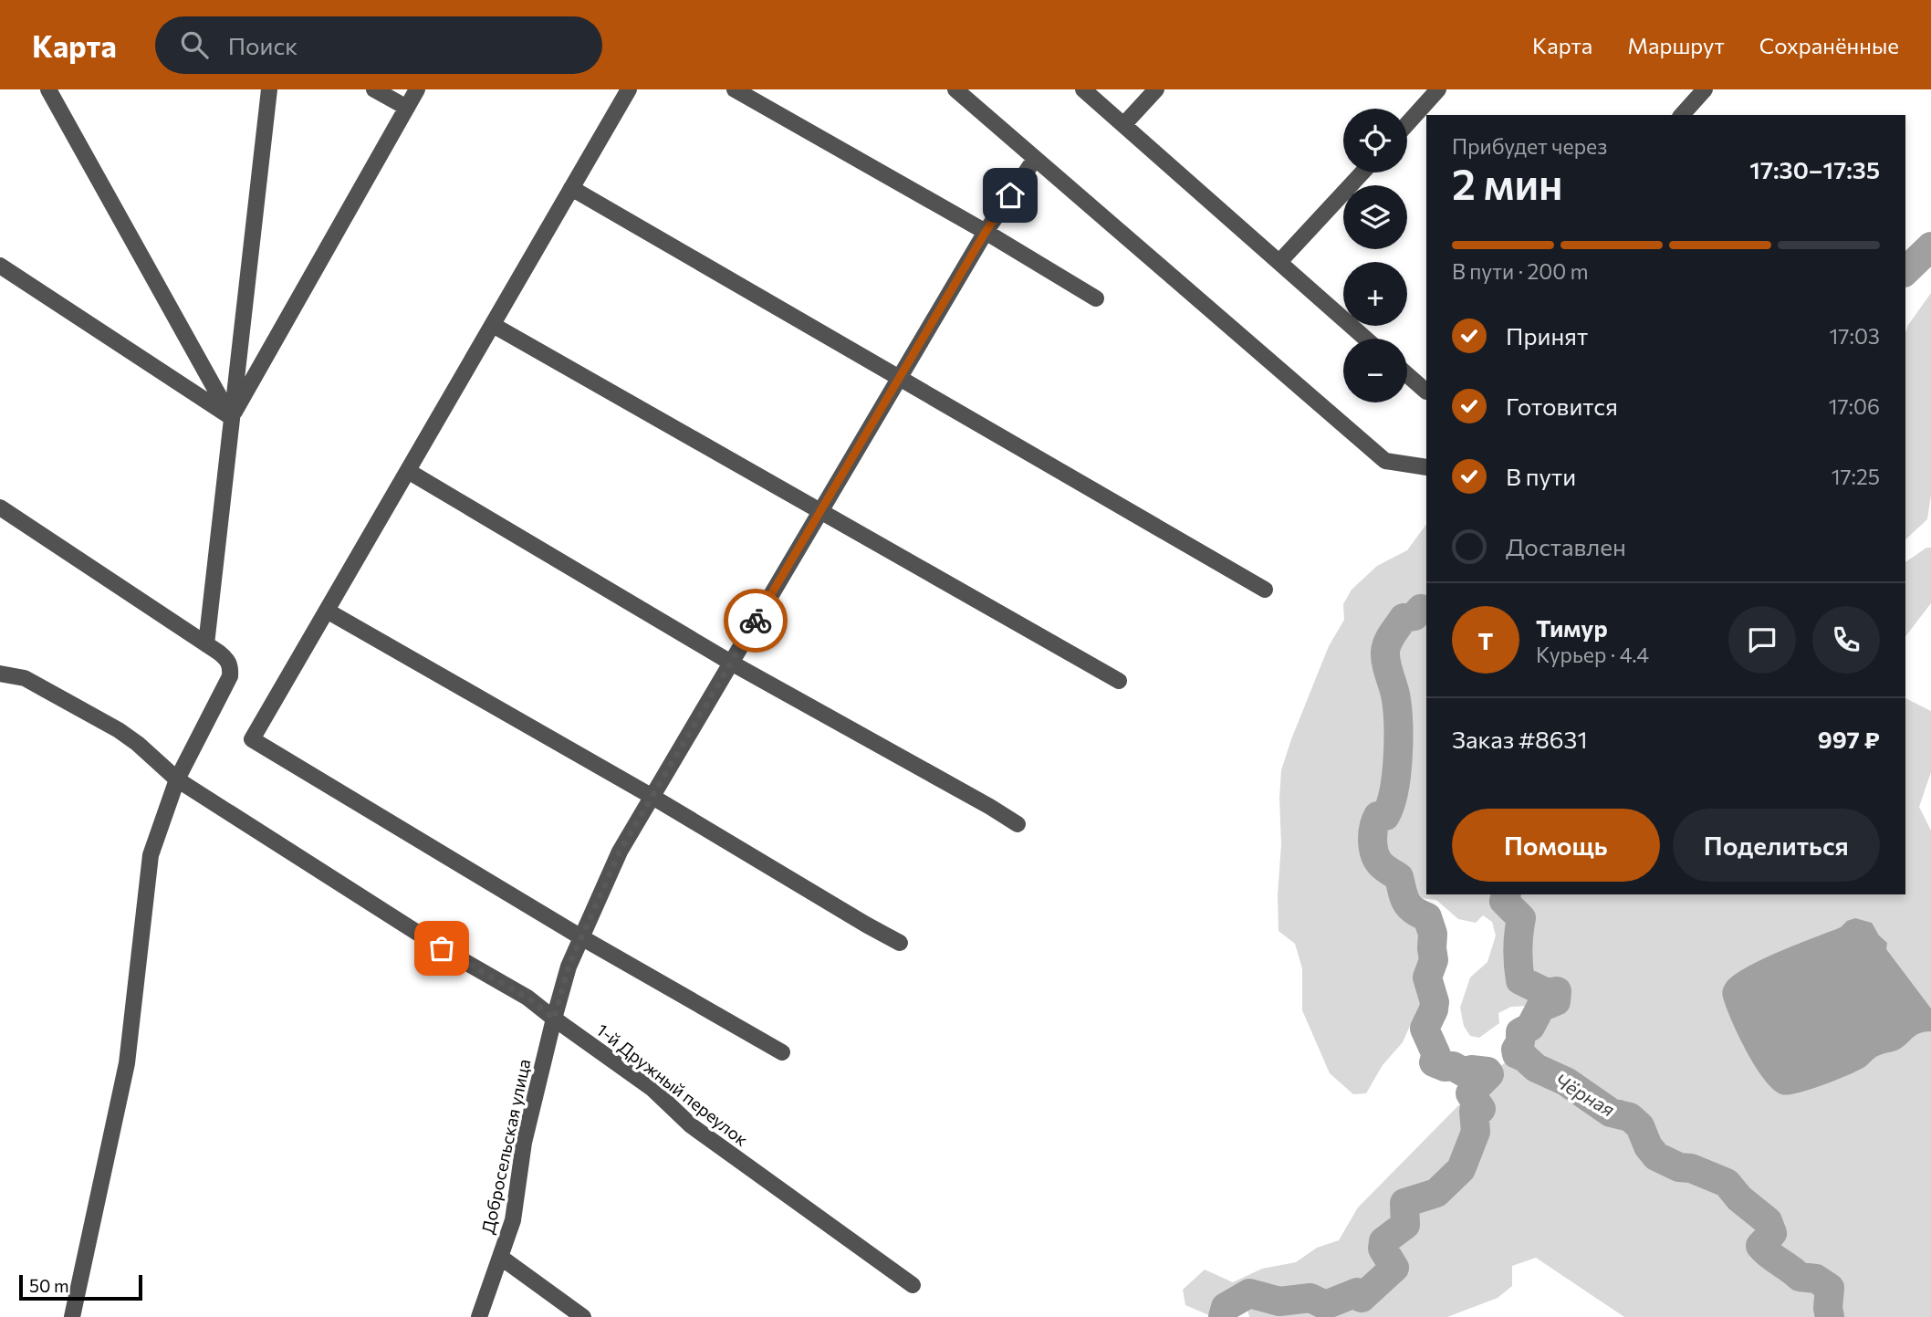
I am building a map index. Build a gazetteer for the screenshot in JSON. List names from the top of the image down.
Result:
{
  "streets": {
    "street": ["1-й Дружный переулок", "Добросельская улица"]
  },
  "crossings": [
    ["1-й Дружный переулок", "Добросельская улица"]
  ],
  "water": ["Чёрная"],
  "scale_bar": "50 m",
  "page": {
    "header": "Карта",
    "search": "Поиск",
    "nav": ["Карта", "Маршрут", "Сохранённые"],
    "map_buttons": ["+", "−"],
    "heading": ["2 мин", "Прибудет через", "17:30–17:35"],
    "panel": [
      "Тимур",
      "Курьер · 4.4",
      "Заказ #8631",
      "997 ₽"
    ],
    "bar": "В пути · 200 m",
    "list": [
      ["Принят", "17:03"],
      ["Готовится", "17:06"],
      ["В пути", "17:25"],
      "Доставлен"
    ],
    "round": "Т",
    "buttons": ["Помощь", "Поделиться"],
    "scale": "50 m"
  }
}
